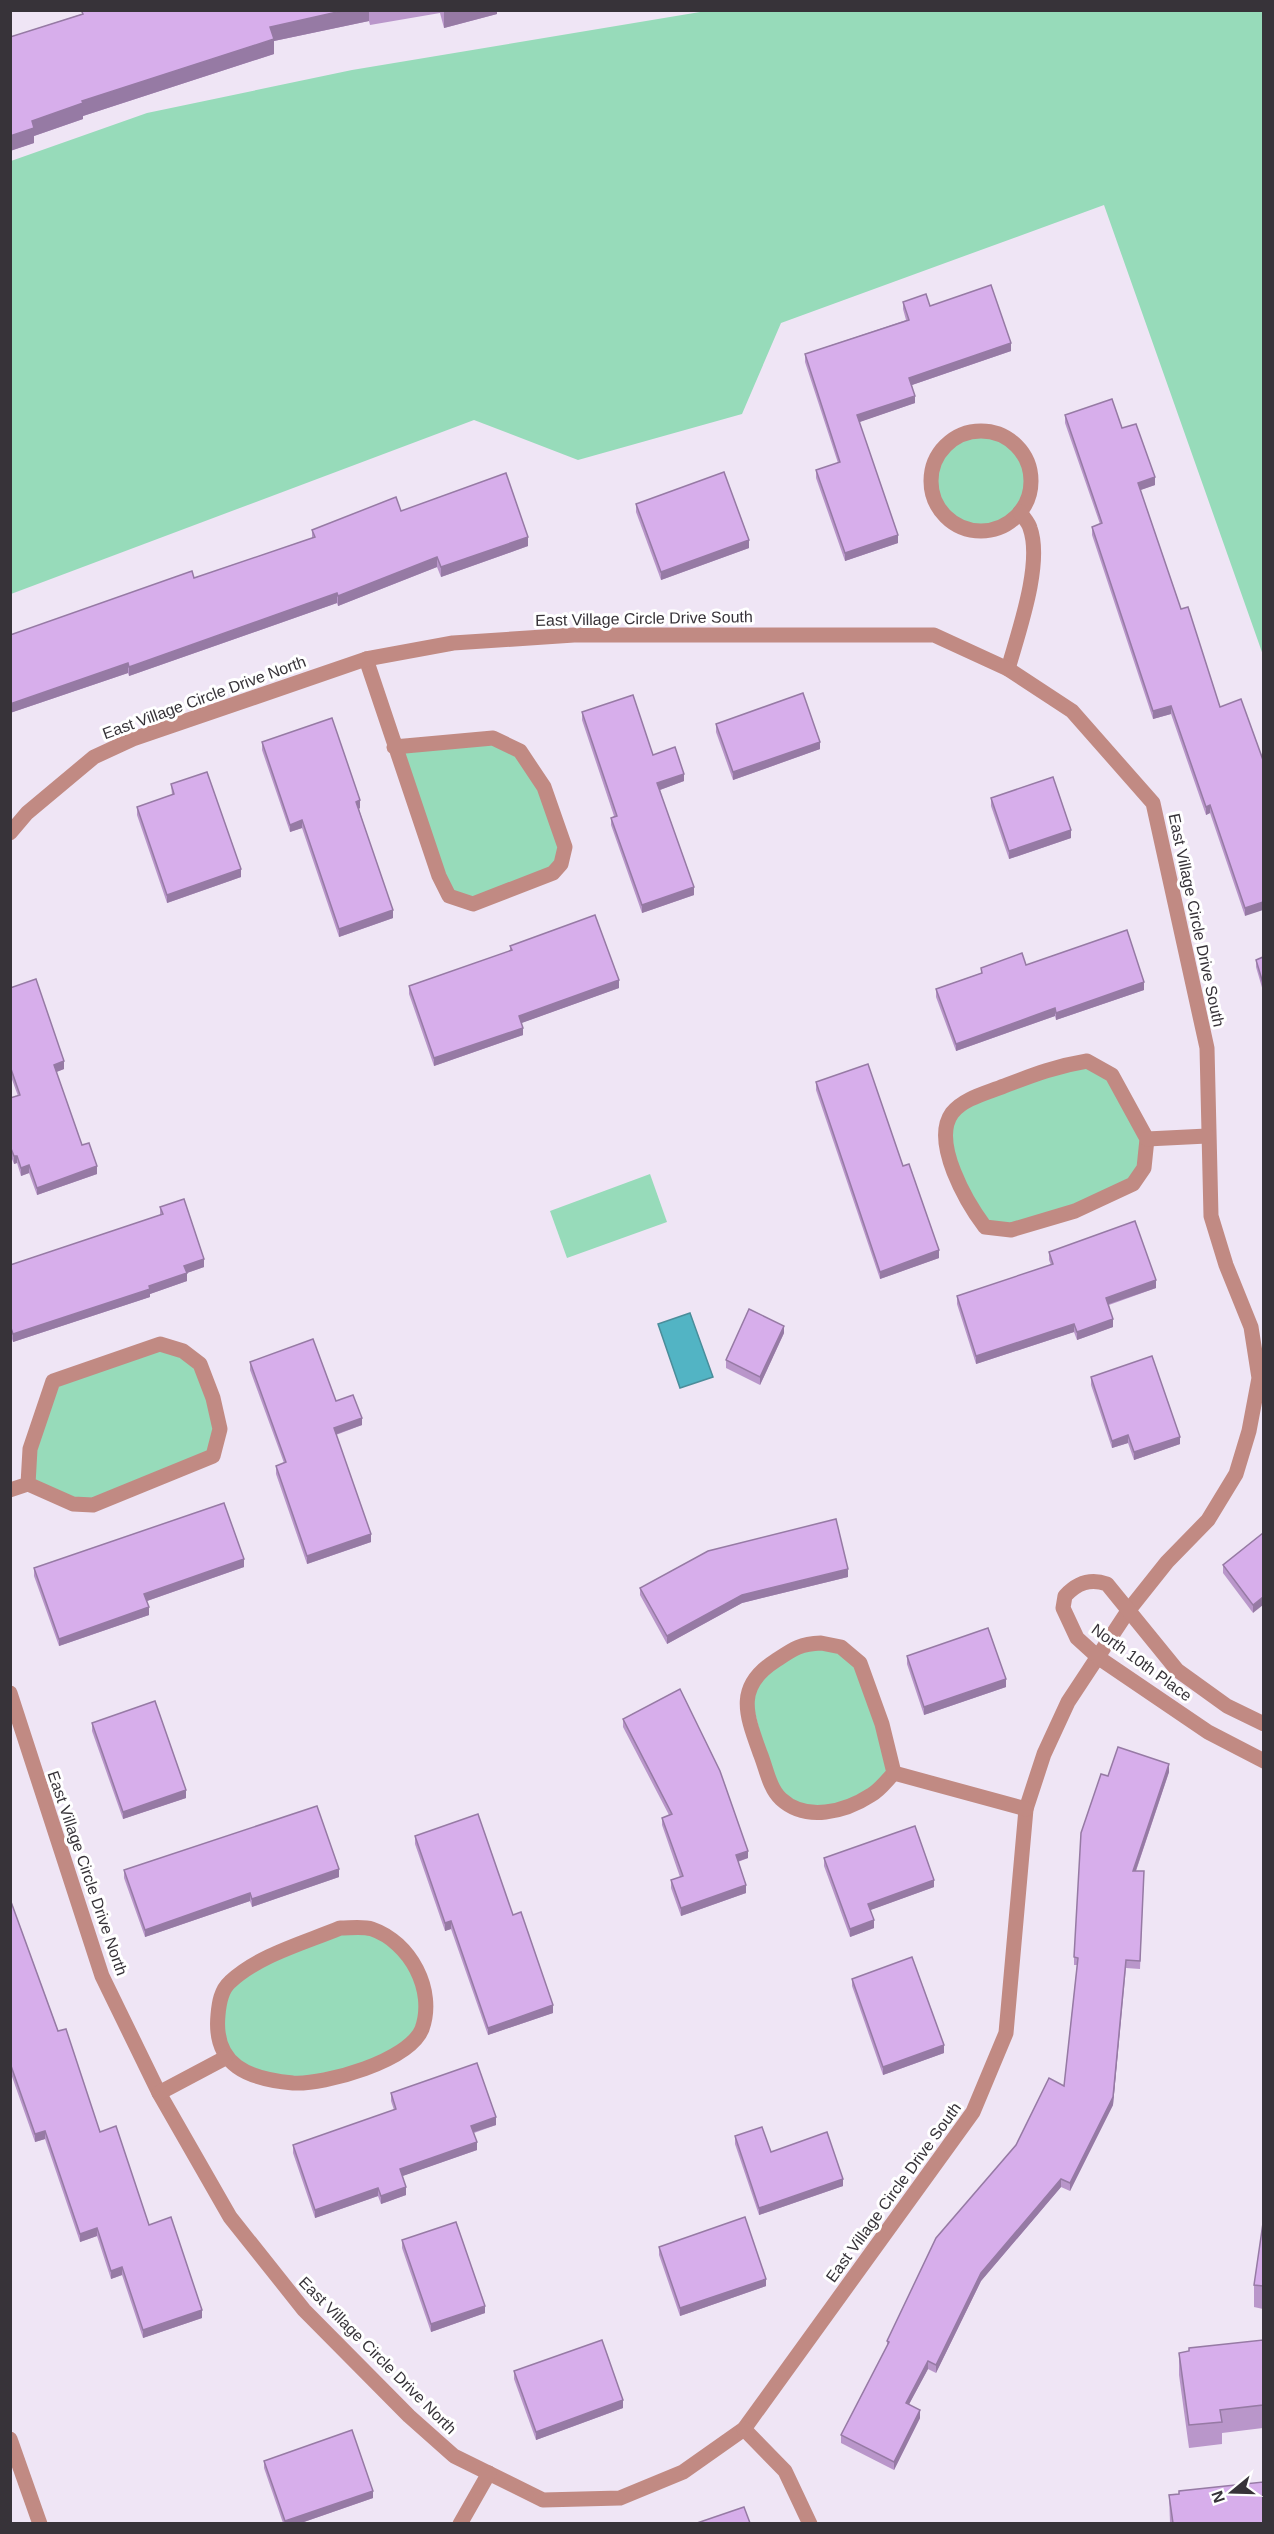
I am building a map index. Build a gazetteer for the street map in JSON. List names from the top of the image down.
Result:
{
  "streets": {
    "street": ["East Village Circle Drive South", "East Village Circle Drive North", "North 10th Place"]
  },
  "crossings": [
    ["East Village Circle Drive South", "East Village Circle Drive North"],
    ["East Village Circle Drive South", "North 10th Place"]
  ],
  "north": "left"
}
